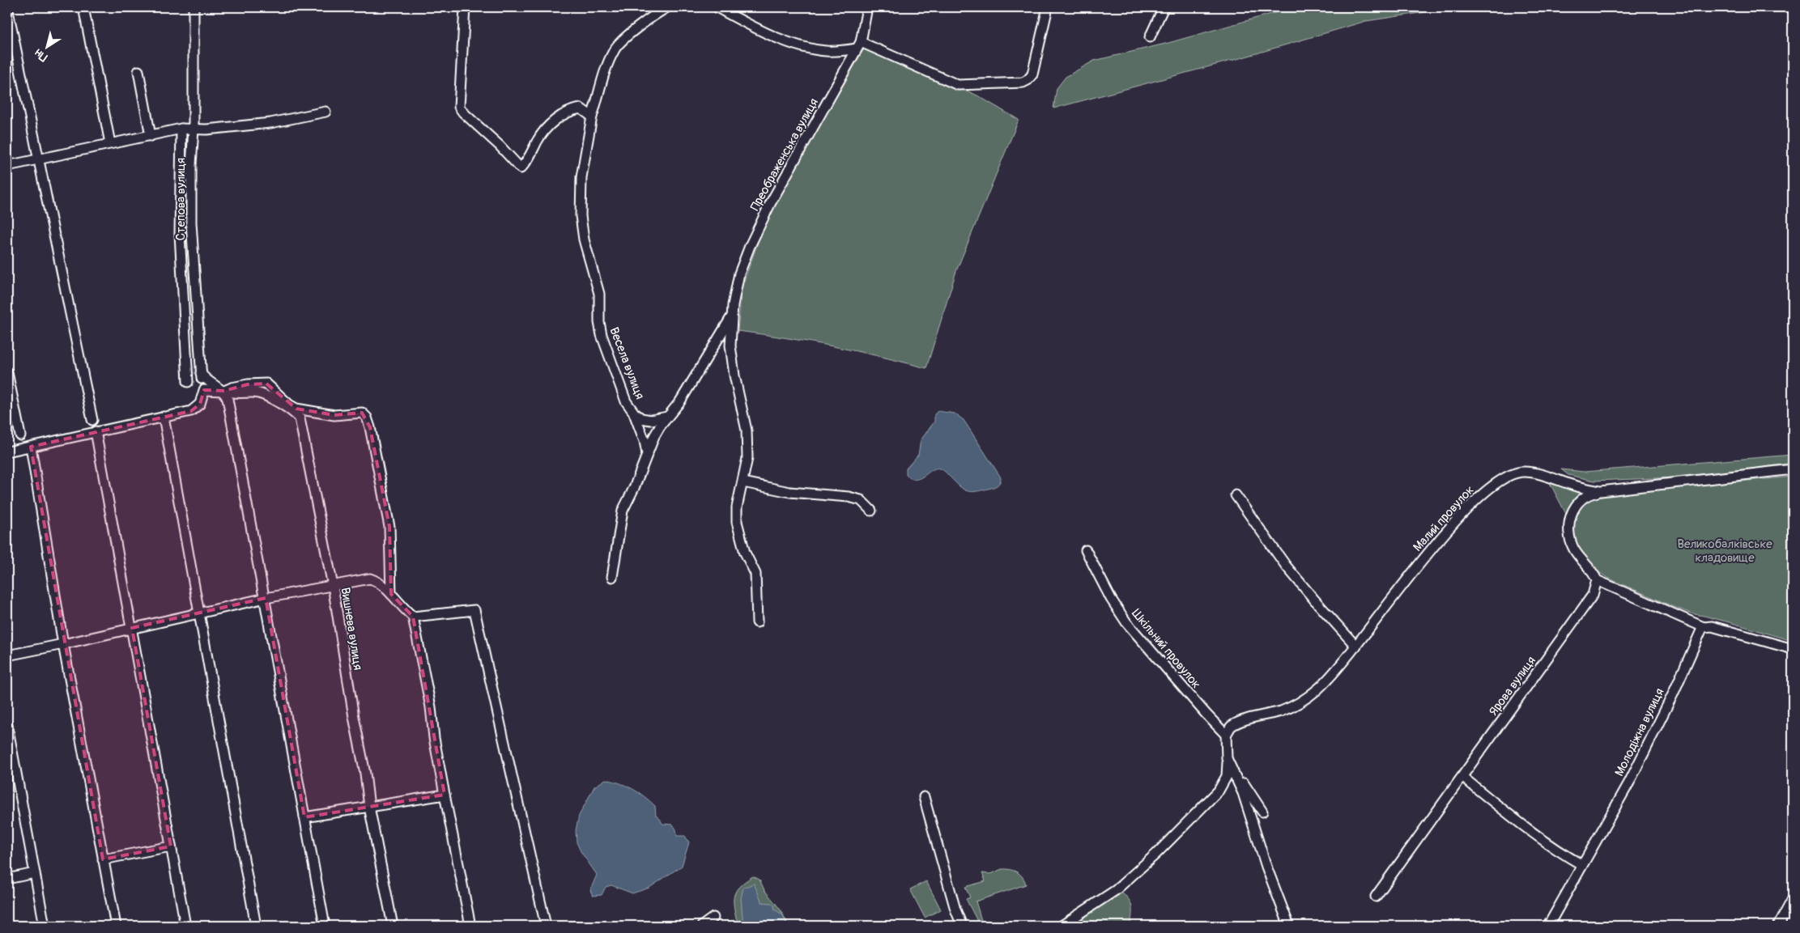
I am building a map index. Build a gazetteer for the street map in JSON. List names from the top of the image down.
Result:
{
  "streets": {
    "street": [
      "Преображенська вулиця",
      "Степова вулиця",
      "Весела вулиця",
      "Малий провулок",
      "Вишнева вулиця",
      "Шкільний провулок",
      "Ярова вулиця",
      "Молодіжна вулиця"
    ]
  },
  "crossings": [
    ["Преображенська вулиця", "Весела вулиця"],
    ["Степова вулиця", "Вишнева вулиця"],
    ["Малий провулок", "Шкільний провулок"]
  ],
  "parks": ["Великобалківське кладовище"],
  "north": "bottom left"
}
